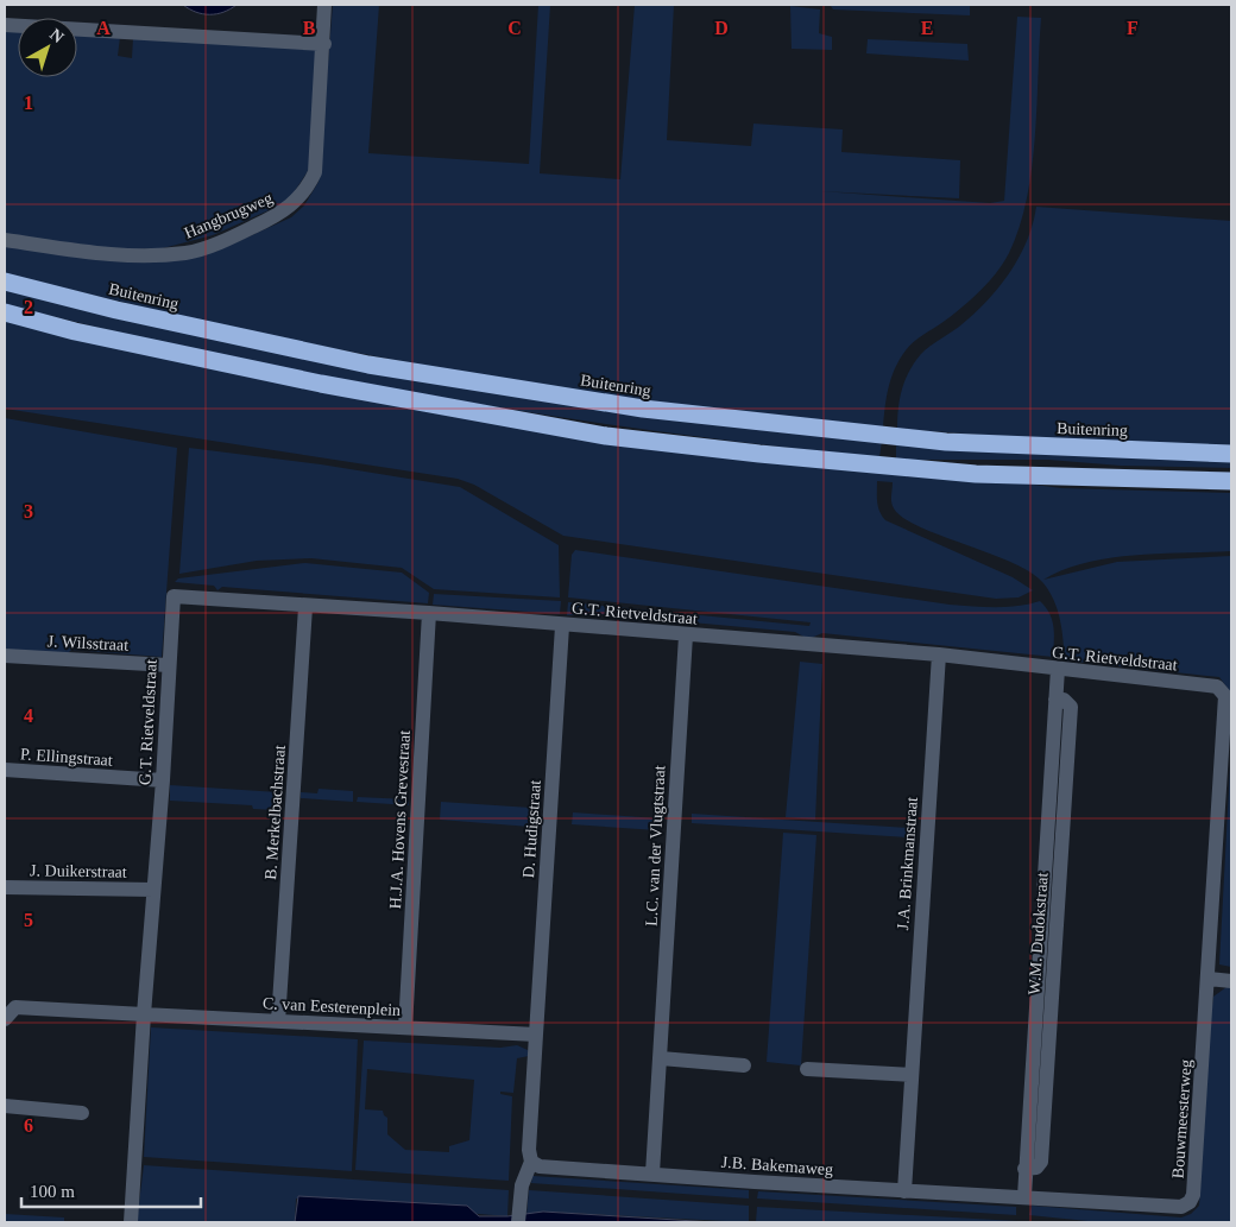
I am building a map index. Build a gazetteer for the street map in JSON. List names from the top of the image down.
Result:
{
  "streets": {
    "highway": ["Buitenring"],
    "street": [
      "Hangbrugweg",
      "G.T. Rietveldstraat",
      "J. Wilsstraat",
      "P. Ellingstraat",
      "B. Merkelbachstraat",
      "H.J.A. Hovens Grevestraat",
      "D. Hudigstraat",
      "L.C. van der Vlugtstraat",
      "J.A. Brinkmanstraat",
      "J. Duikerstraat",
      "W.M. Dudokstraat",
      "C. van Eesterenplein",
      "Bouwmeesterweg",
      "J.B. Bakemaweg"
    ]
  },
  "crossings": [
    ["G.T. Rietveldstraat", "J. Wilsstraat"],
    ["G.T. Rietveldstraat", "P. Ellingstraat"],
    ["G.T. Rietveldstraat", "B. Merkelbachstraat"],
    ["G.T. Rietveldstraat", "H.J.A. Hovens Grevestraat"],
    ["G.T. Rietveldstraat", "D. Hudigstraat"],
    ["G.T. Rietveldstraat", "L.C. van der Vlugtstraat"],
    ["G.T. Rietveldstraat", "J.A. Brinkmanstraat"],
    ["G.T. Rietveldstraat", "J. Duikerstraat"],
    ["G.T. Rietveldstraat", "W.M. Dudokstraat"],
    ["G.T. Rietveldstraat", "C. van Eesterenplein"],
    ["G.T. Rietveldstraat", "Bouwmeesterweg"],
    ["B. Merkelbachstraat", "C. van Eesterenplein"],
    ["H.J.A. Hovens Grevestraat", "C. van Eesterenplein"],
    ["D. Hudigstraat", "C. van Eesterenplein"],
    ["L.C. van der Vlugtstraat", "J.B. Bakemaweg"],
    ["J.A. Brinkmanstraat", "J.B. Bakemaweg"],
    ["W.M. Dudokstraat", "Bouwmeesterweg"],
    ["W.M. Dudokstraat", "J.B. Bakemaweg"],
    ["Bouwmeesterweg", "J.B. Bakemaweg"]
  ],
  "scale_bar": "100 m",
  "north": "top right",
  "grid": {
    "columns": [
      "A",
      "B",
      "C",
      "D",
      "E",
      "F"
    ],
    "rows": [
      "1",
      "2",
      "3",
      "4",
      "5",
      "6"
    ]
  }
}
